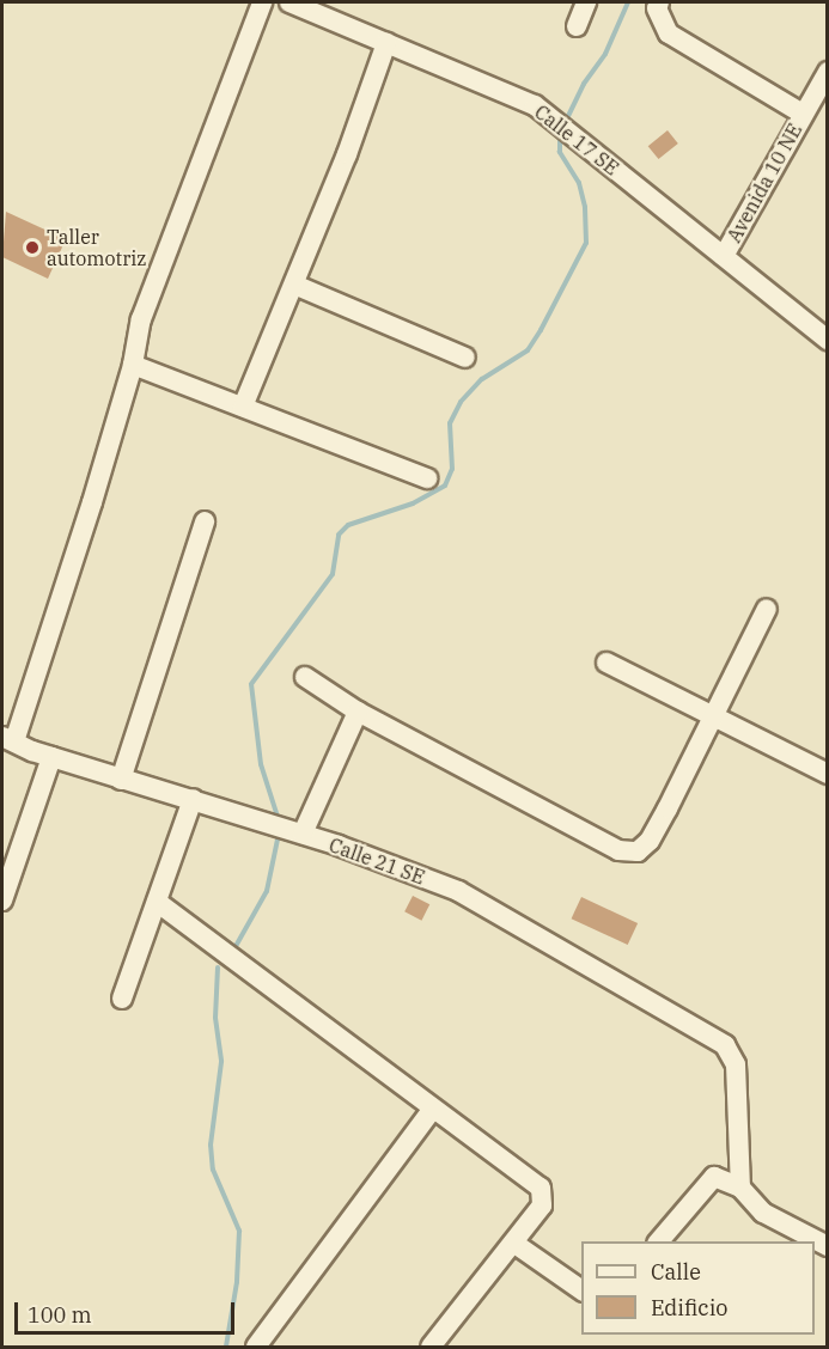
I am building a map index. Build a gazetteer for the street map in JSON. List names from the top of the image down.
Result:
{
  "streets": {
    "street": ["Calle 17 SE", "Avenida 10 NE", "Calle 21 SE"]
  },
  "crossings": [
    ["Calle 17 SE", "Avenida 10 NE"]
  ],
  "places": ["Taller automotriz"],
  "legend": ["Calle", "Edificio"],
  "scale_bar": "100 m"
}
